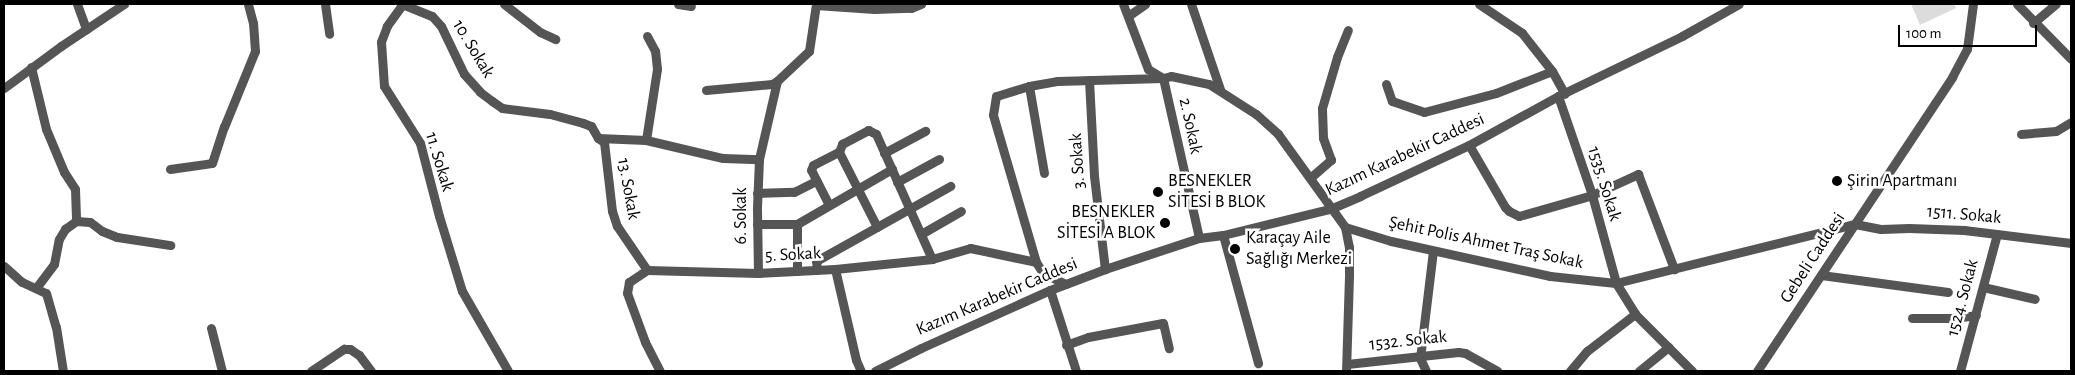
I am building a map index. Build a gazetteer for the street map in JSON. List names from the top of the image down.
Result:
{
  "streets": {
    "street": [
      "10. Sokak",
      "2. Sokak",
      "Kazım Karabekir Caddesi",
      "3. Sokak",
      "11. Sokak",
      "1535. Sokak",
      "13. Sokak",
      "1511. Sokak",
      "6. Sokak",
      "Şehit Polis Ahmet Traş Sokak",
      "5. Sokak",
      "Gebeli Caddesi",
      "1524. Sokak",
      "1532. Sokak"
    ]
  },
  "crossings": [
    ["10. Sokak", "11. Sokak"],
    ["10. Sokak", "13. Sokak"],
    ["2. Sokak", "Kazım Karabekir Caddesi"],
    ["Kazım Karabekir Caddesi", "3. Sokak"],
    ["Kazım Karabekir Caddesi", "1535. Sokak"],
    ["1535. Sokak", "Şehit Polis Ahmet Traş Sokak"],
    ["13. Sokak", "5. Sokak"],
    ["1511. Sokak", "Şehit Polis Ahmet Traş Sokak"],
    ["1511. Sokak", "Gebeli Caddesi"],
    ["1511. Sokak", "1524. Sokak"],
    ["6. Sokak", "5. Sokak"],
    ["Şehit Polis Ahmet Traş Sokak", "Gebeli Caddesi"]
  ],
  "places": [
    "Şirin Apartmanı",
    "BESNEKLER SİTESİ B BLOK",
    "BESNEKLER SİTESİ A BLOK",
    "Karaçay Aile Sağlığı Merkezi"
  ],
  "scale_bar": "100 m"
}
